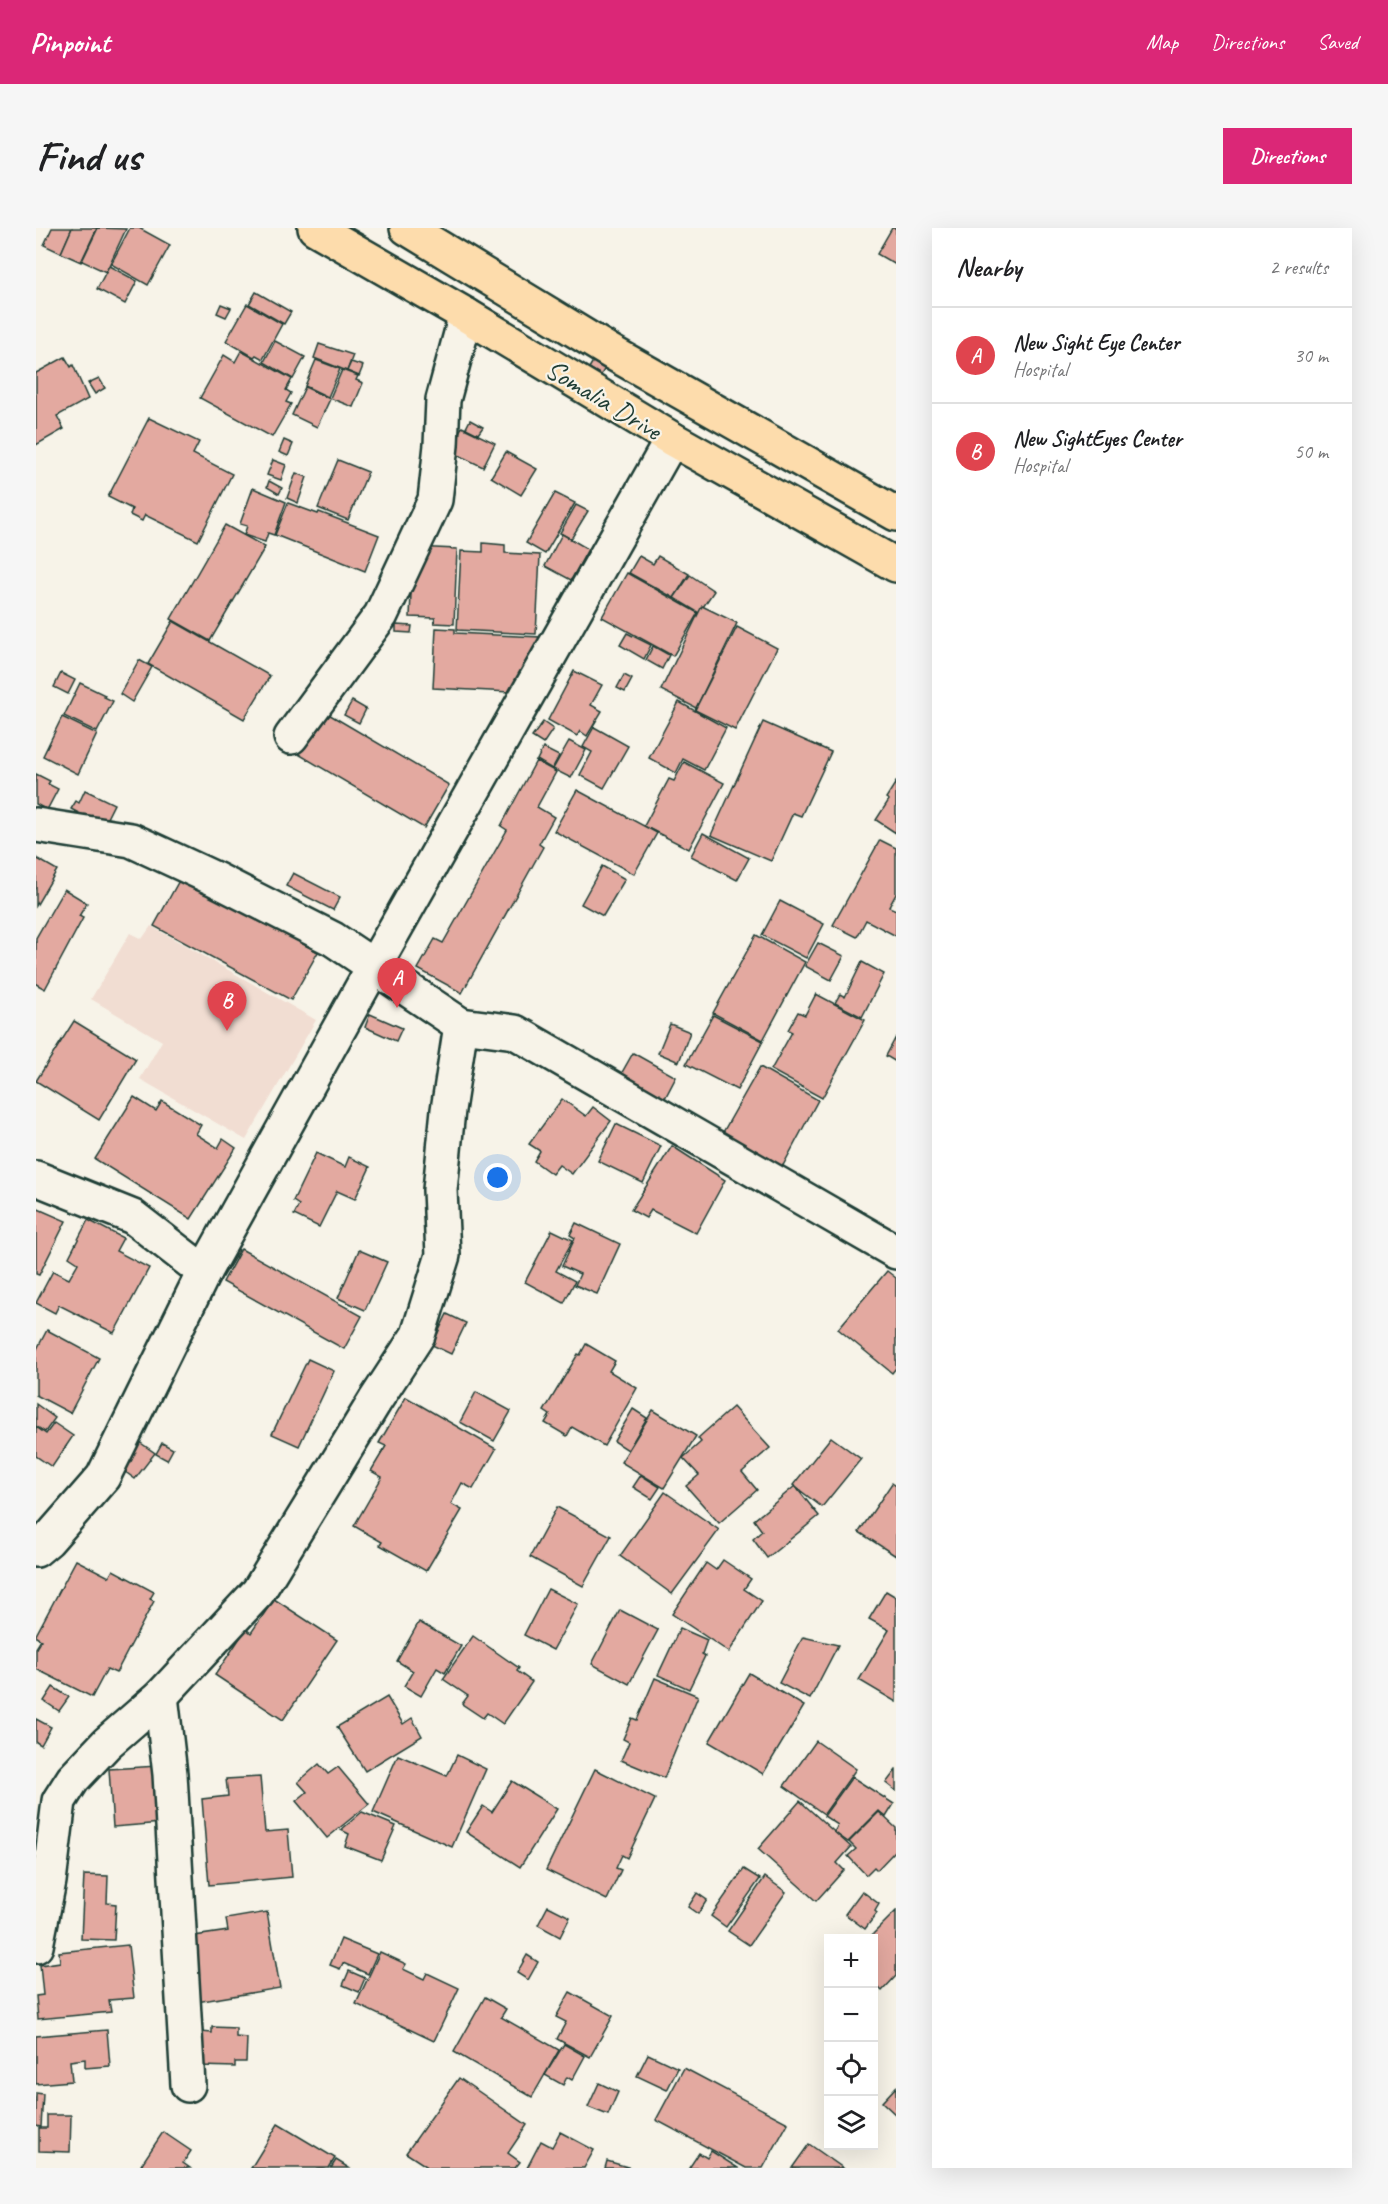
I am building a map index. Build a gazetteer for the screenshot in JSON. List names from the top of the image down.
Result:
{
  "streets": {
    "main road": ["Somalia Drive"]
  },
  "page": {
    "header": "Pinpoint",
    "nav": ["Map", "Directions", "Saved"],
    "buttons": "Directions",
    "title": "Find us",
    "heading": ["Nearby", "2 results"],
    "list": [
      {
        "mark": "A",
        "name": "New Sight Eye Center",
        "note": "Hospital",
        "value": "30 m"
      },
      {
        "mark": "B",
        "name": "New SightEyes Center",
        "note": "Hospital",
        "value": "50 m"
      }
    ],
    "pins": ["A", "B"],
    "map_buttons": ["+", "−"]
  }
}
